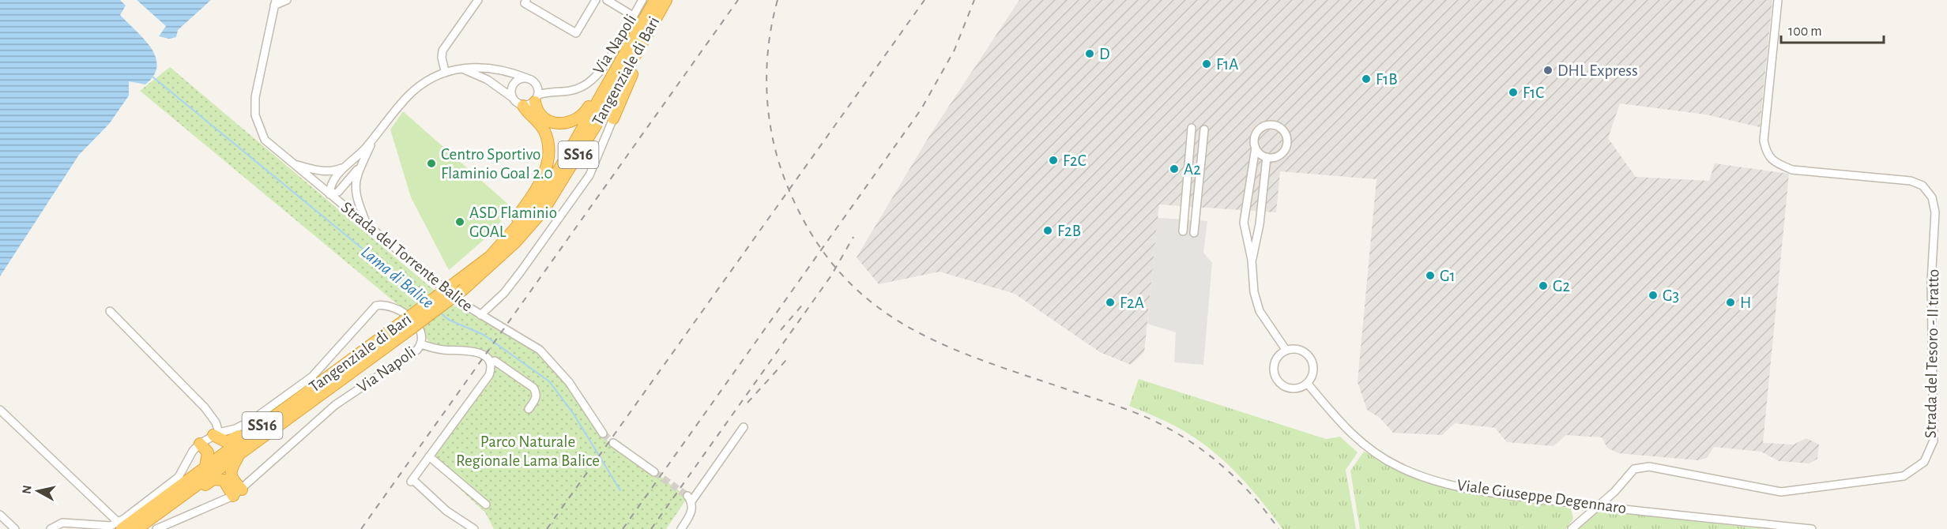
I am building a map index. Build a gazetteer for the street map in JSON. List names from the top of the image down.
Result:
{
  "streets": {
    "highway": ["Tangenziale di Bari", "SS16"],
    "street": [
      "Via Napoli",
      "Strada del Torrente Balice",
      "Strada del Tesoro - II tratto",
      "Viale Giuseppe Degennaro"
    ]
  },
  "crossings": [
    ["Strada del Tesoro - II tratto", "Viale Giuseppe Degennaro"]
  ],
  "water": ["Lama di Balice"],
  "parks": ["Parco Naturale Regionale Lama Balice"],
  "places": [
    "D",
    "F1A",
    "DHL Express",
    "F1B",
    "F1C",
    "F2C",
    "Centro Sportivo Flaminio Goal 2.0",
    "A2",
    "ASD Flaminio GOAL",
    "F2B",
    "G1",
    "G2",
    "G3",
    "F2A",
    "H"
  ],
  "scale_bar": "100 m",
  "north": "left"
}
